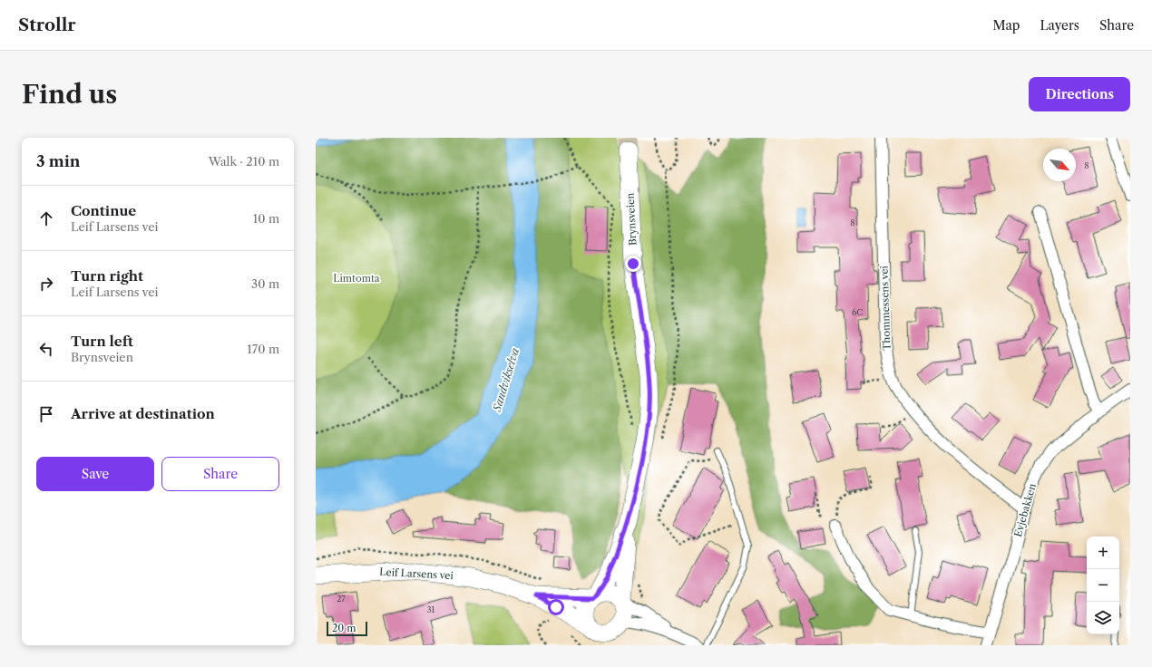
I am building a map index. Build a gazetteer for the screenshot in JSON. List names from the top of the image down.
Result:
{
  "streets": {
    "main road": ["Brynsveien", "Leif Larsens vei"],
    "street": ["Thommessens vei", "Evjebakken"]
  },
  "crossings": [
    ["Brynsveien", "Leif Larsens vei"],
    ["Thommessens vei", "Evjebakken"]
  ],
  "water": ["Sandvikselva"],
  "parks": ["Limtomta"],
  "house_numbers": [
    "8",
    "8",
    "6C",
    "27",
    "31"
  ],
  "scale_bar": "20 m",
  "north": "bottom right",
  "page": {
    "header": "Strollr",
    "nav": ["Map", "Layers", "Share"],
    "buttons": [
      "Directions",
      ["Save", "Share"]
    ],
    "title": "Find us",
    "heading": ["3 min", "Walk · 210 m"],
    "list": [
      ["Continue", "Leif Larsens vei", "10 m"],
      ["Turn right", "Leif Larsens vei", "30 m"],
      ["Turn left", "Brynsveien", "170 m"],
      "Arrive at destination"
    ],
    "map_buttons": ["+", "−"],
    "scale": "20 m"
  }
}
